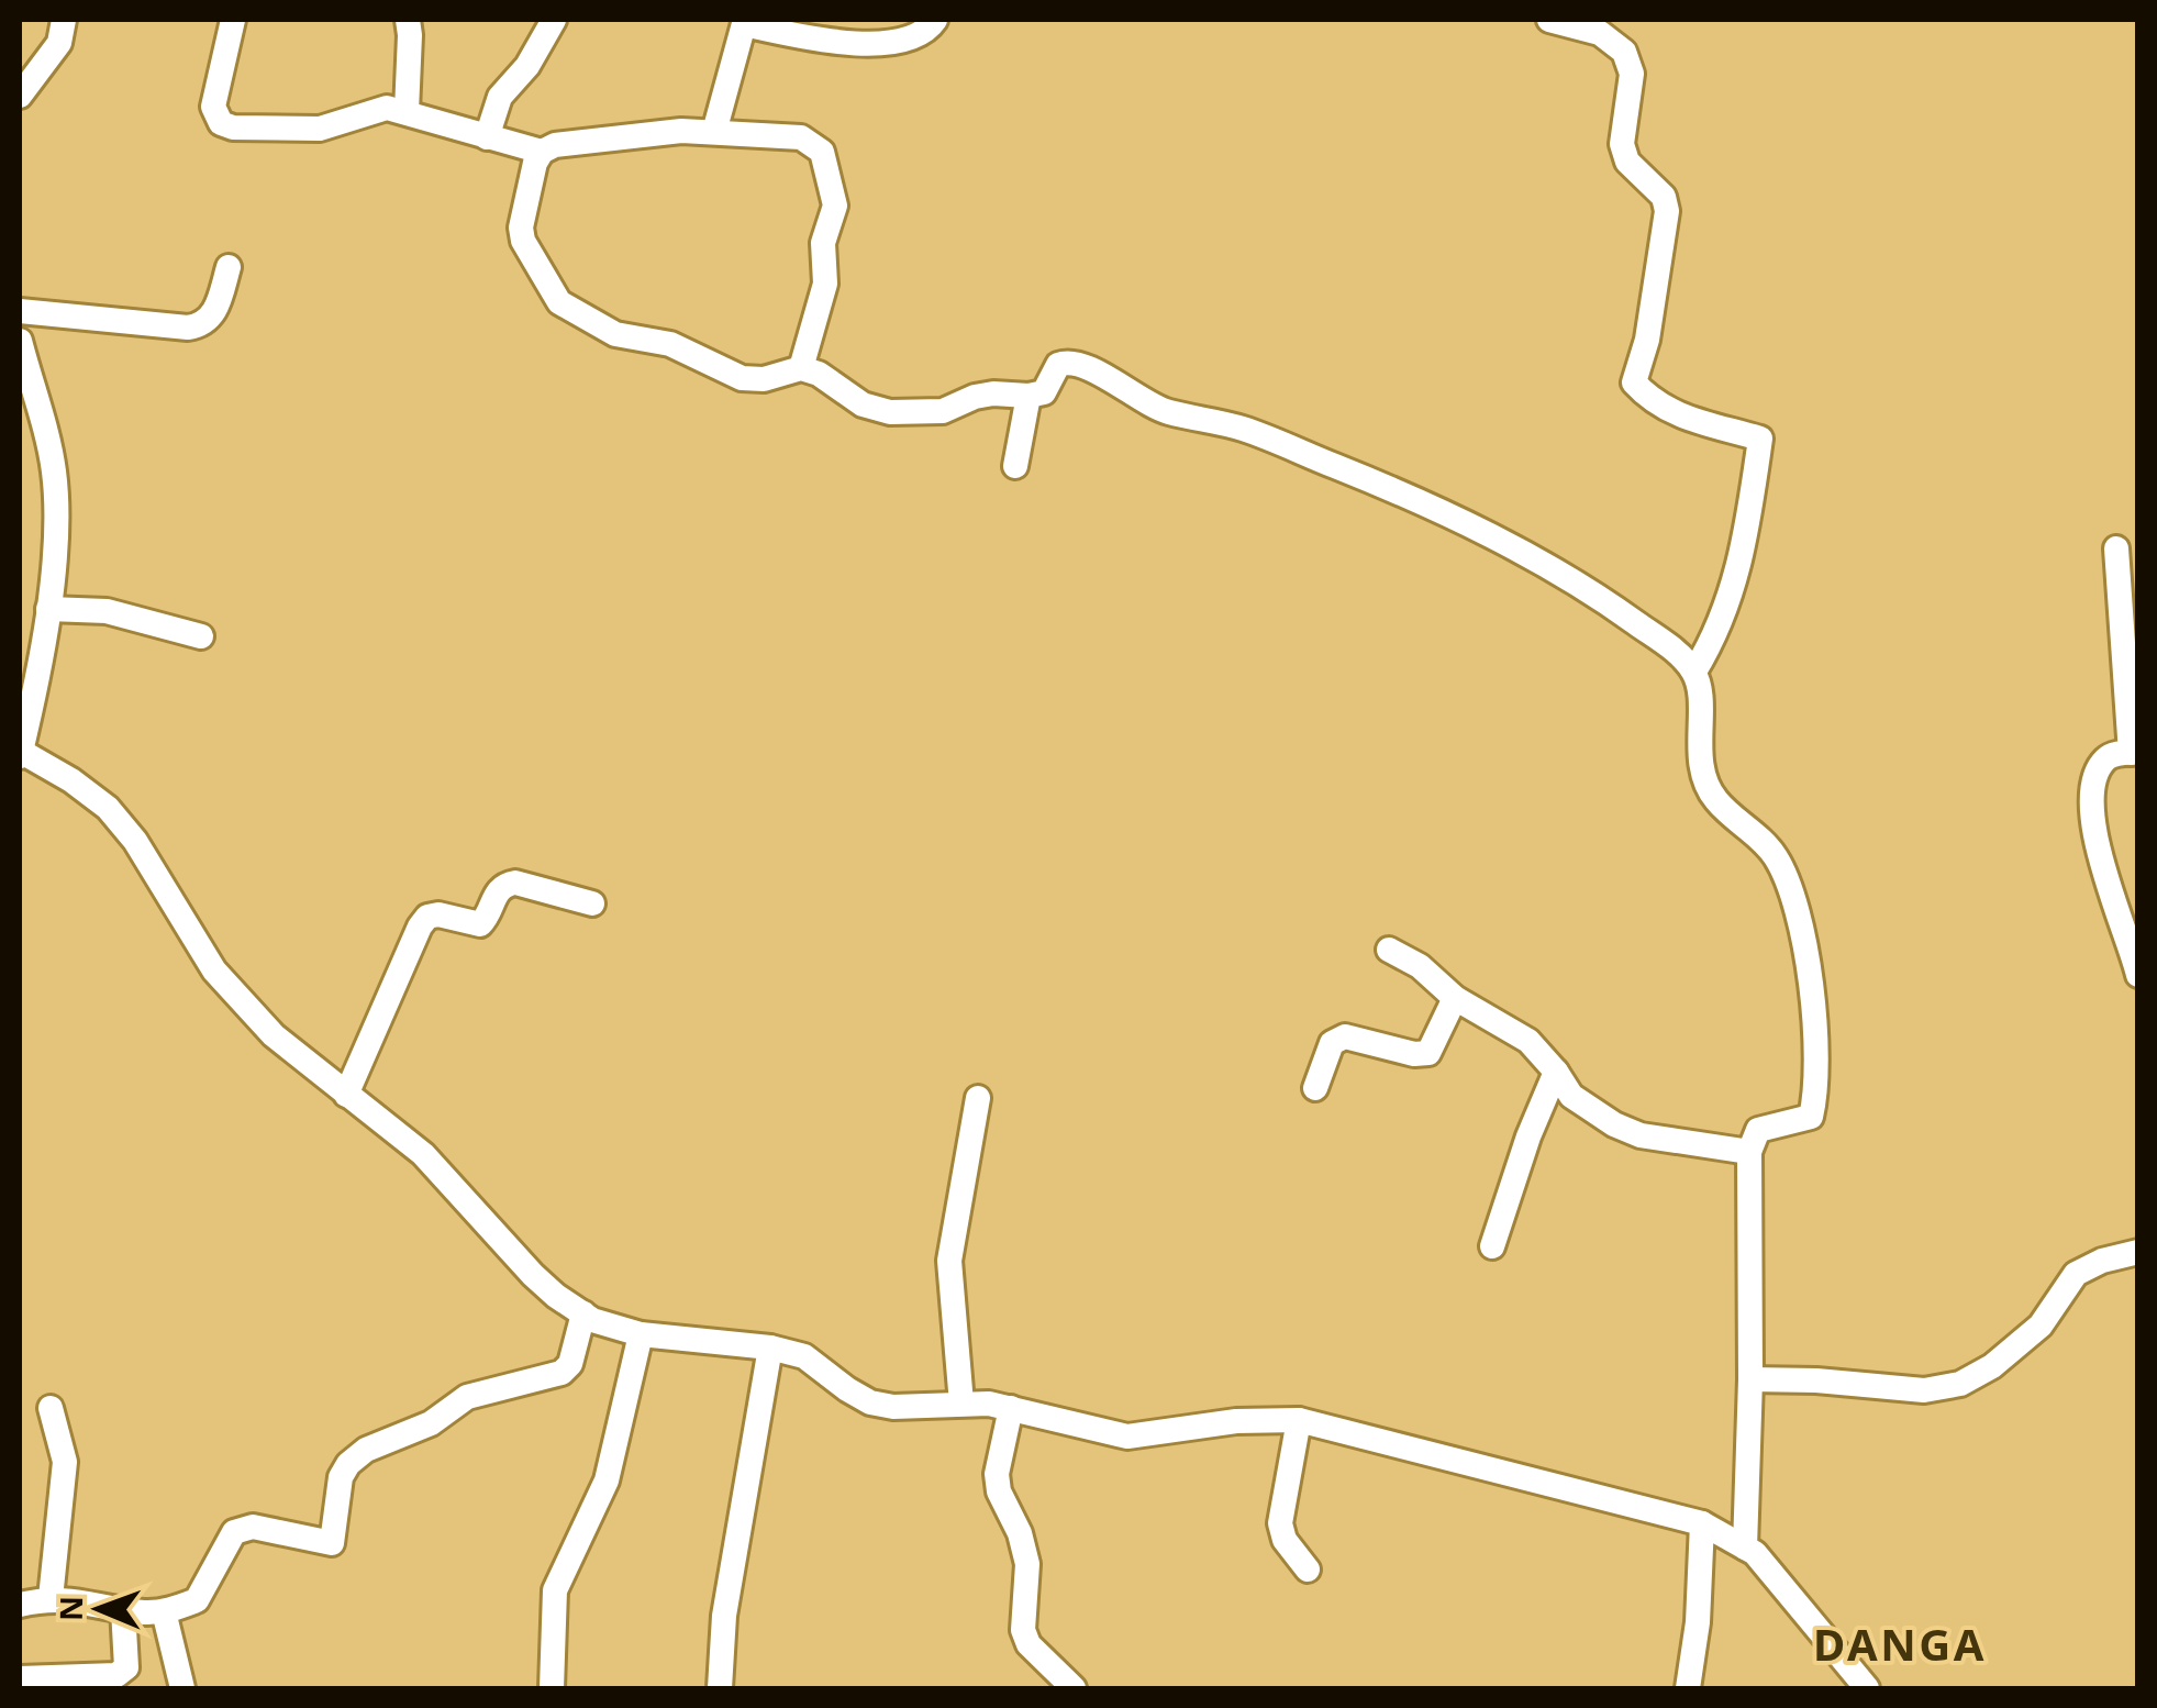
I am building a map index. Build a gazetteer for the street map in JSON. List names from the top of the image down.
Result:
{
  "districts": ["DANGA"],
  "north": "left"
}
